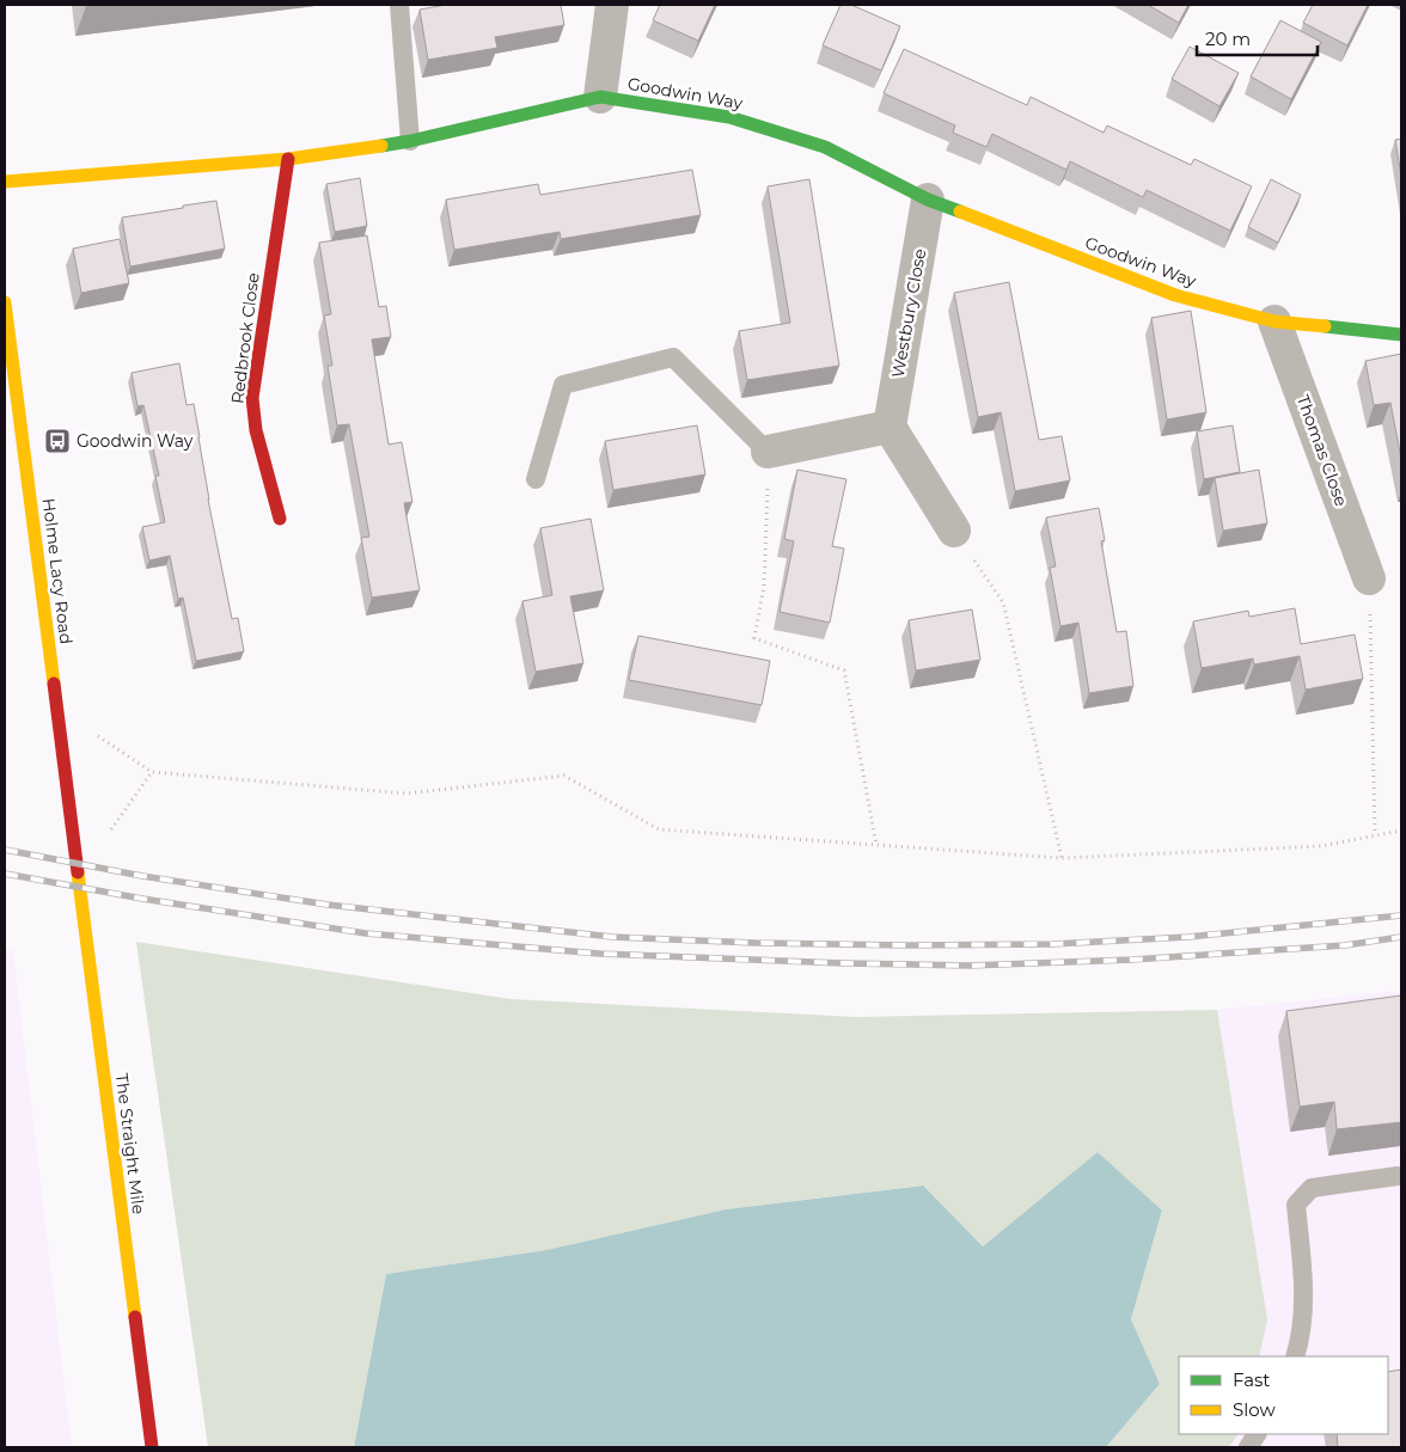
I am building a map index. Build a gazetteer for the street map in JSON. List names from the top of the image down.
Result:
{
  "streets": {
    "street": [
      "Goodwin Way",
      "Westbury Close",
      "Redbrook Close",
      "Thomas Close",
      "Holme Lacy Road",
      "The Straight Mile"
    ]
  },
  "crossings": [
    ["Goodwin Way", "Westbury Close"],
    ["Goodwin Way", "Redbrook Close"],
    ["Goodwin Way", "Thomas Close"],
    ["Holme Lacy Road", "The Straight Mile"]
  ],
  "places": {
    "bus stop": ["Goodwin Way"]
  },
  "legend": ["Fast", "Slow"],
  "scale_bar": "20 m"
}
